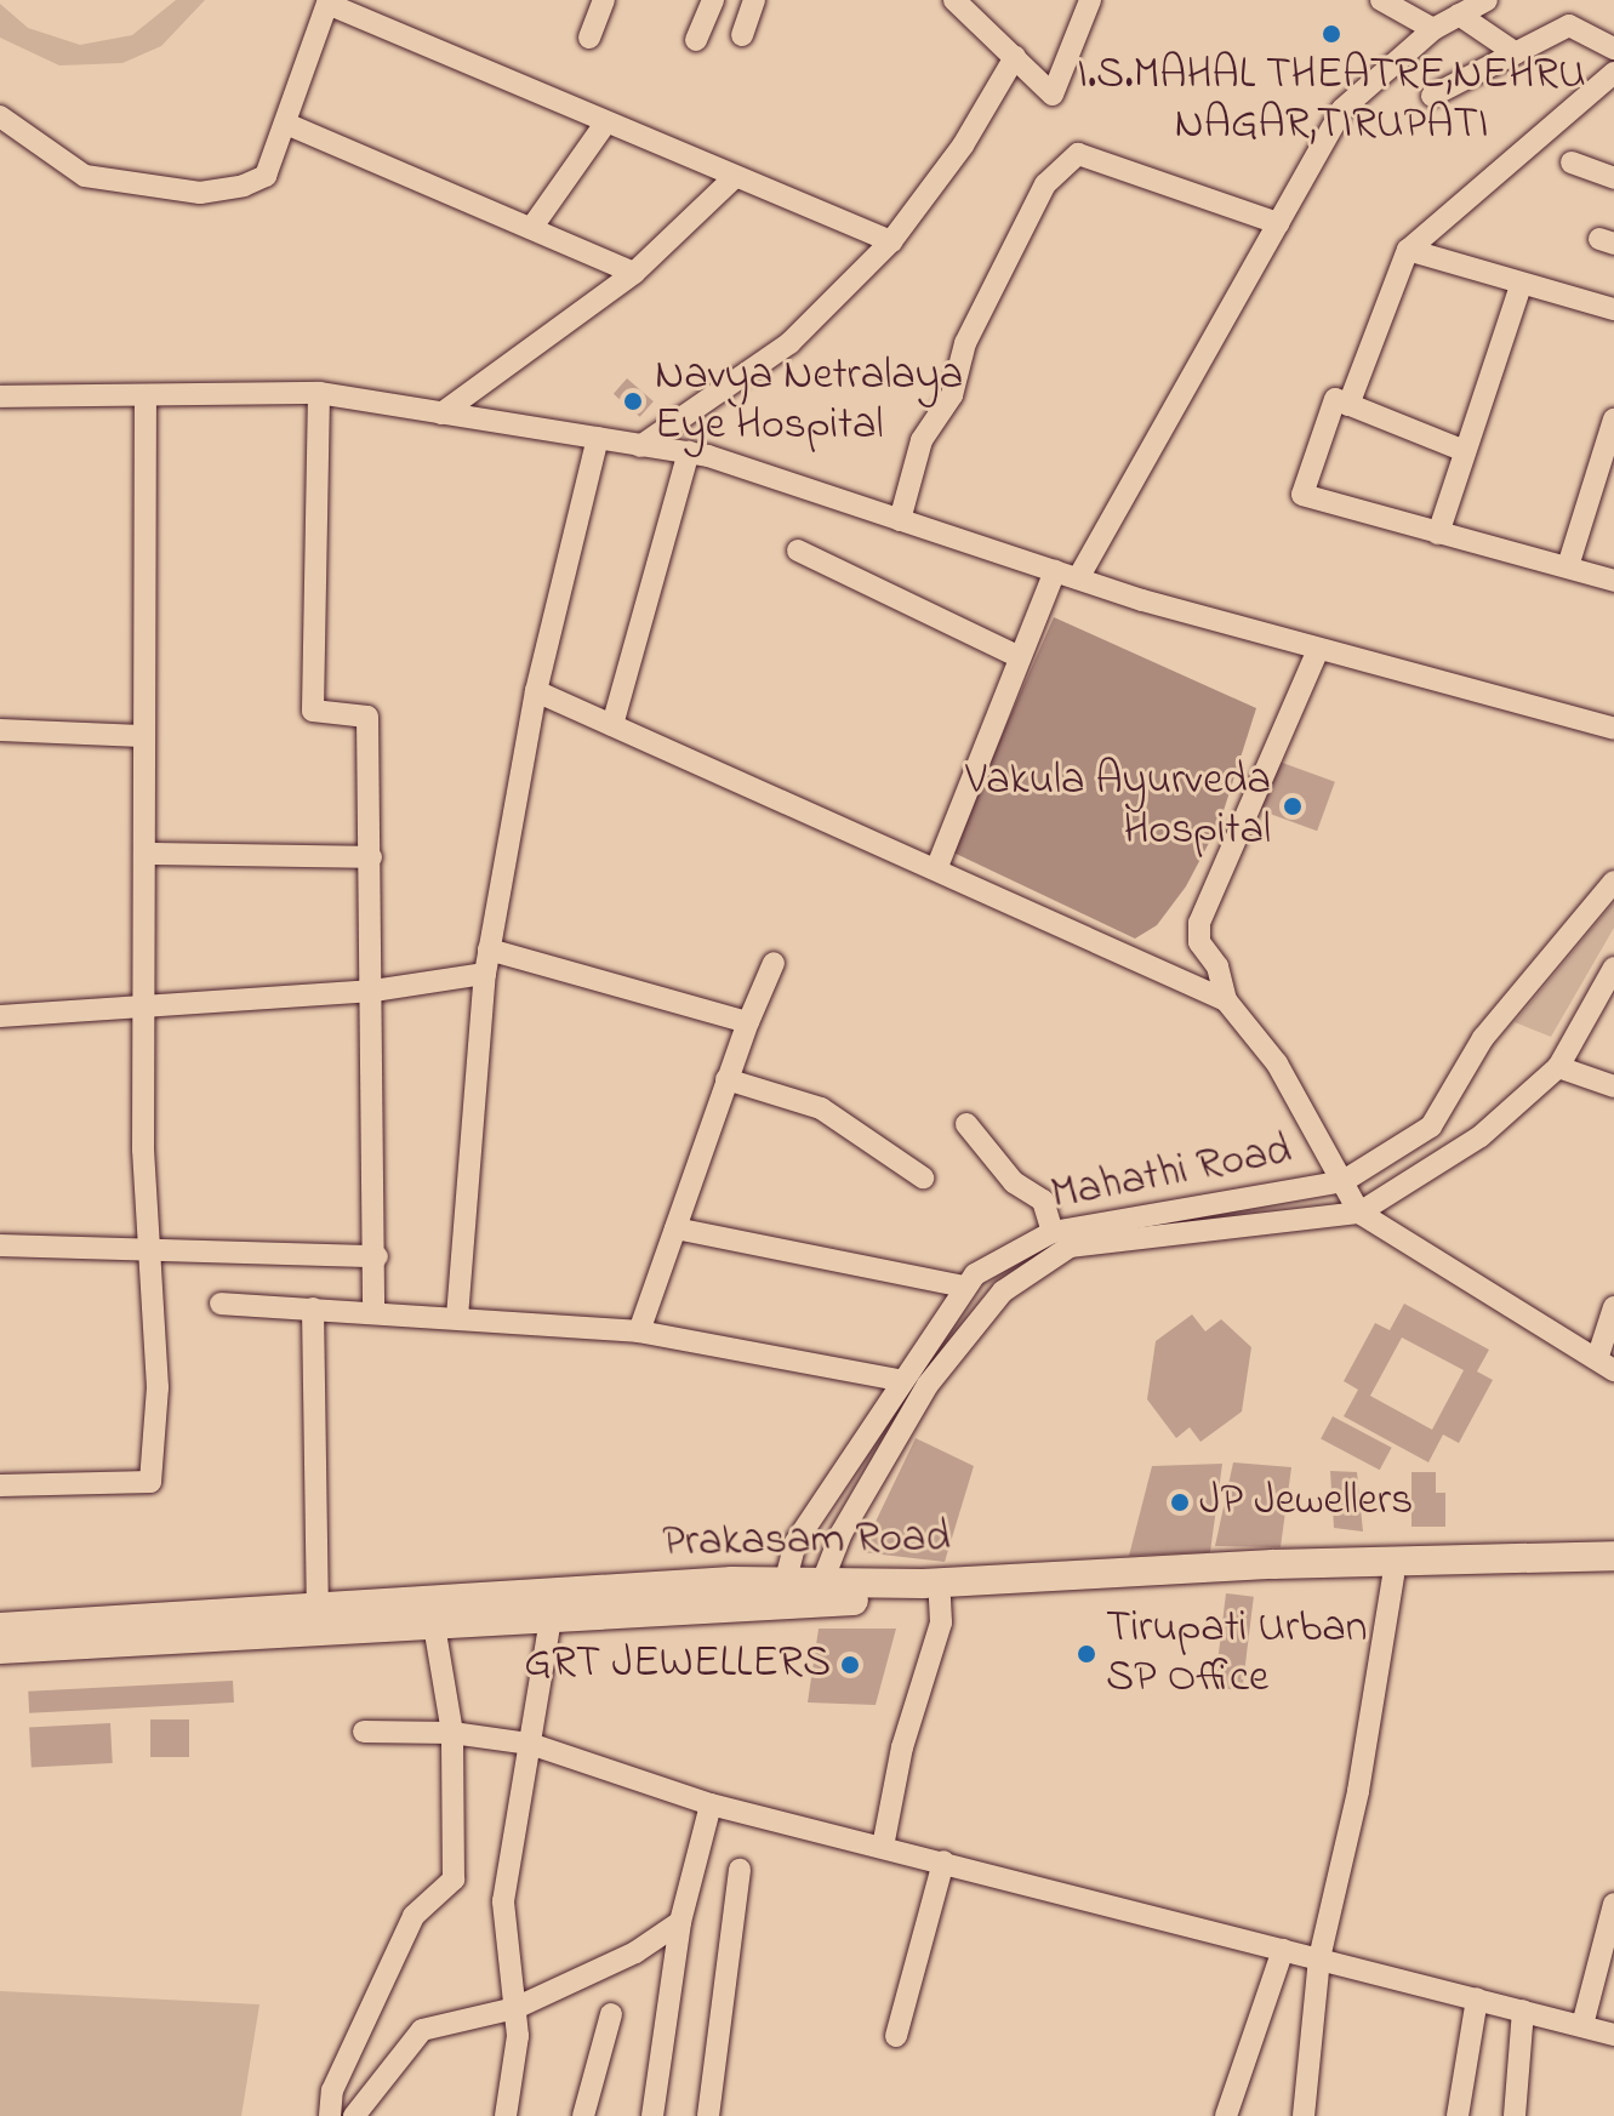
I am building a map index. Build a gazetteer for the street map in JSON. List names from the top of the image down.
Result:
{
  "streets": {
    "main road": ["Prakasam Road"],
    "street": ["Mahathi Road"]
  },
  "crossings": [
    ["Mahathi Road", "Prakasam Road"]
  ],
  "places": [
    "I.S.MAHAL THEATRE,NEHRU NAGAR,TIRUPATI",
    "Navya Netralaya Eye Hospital",
    "Vakula Ayurveda Hospital",
    "JP Jewellers",
    "Tirupati Urban SP Office",
    "GRT JEWELLERS"
  ]
}
